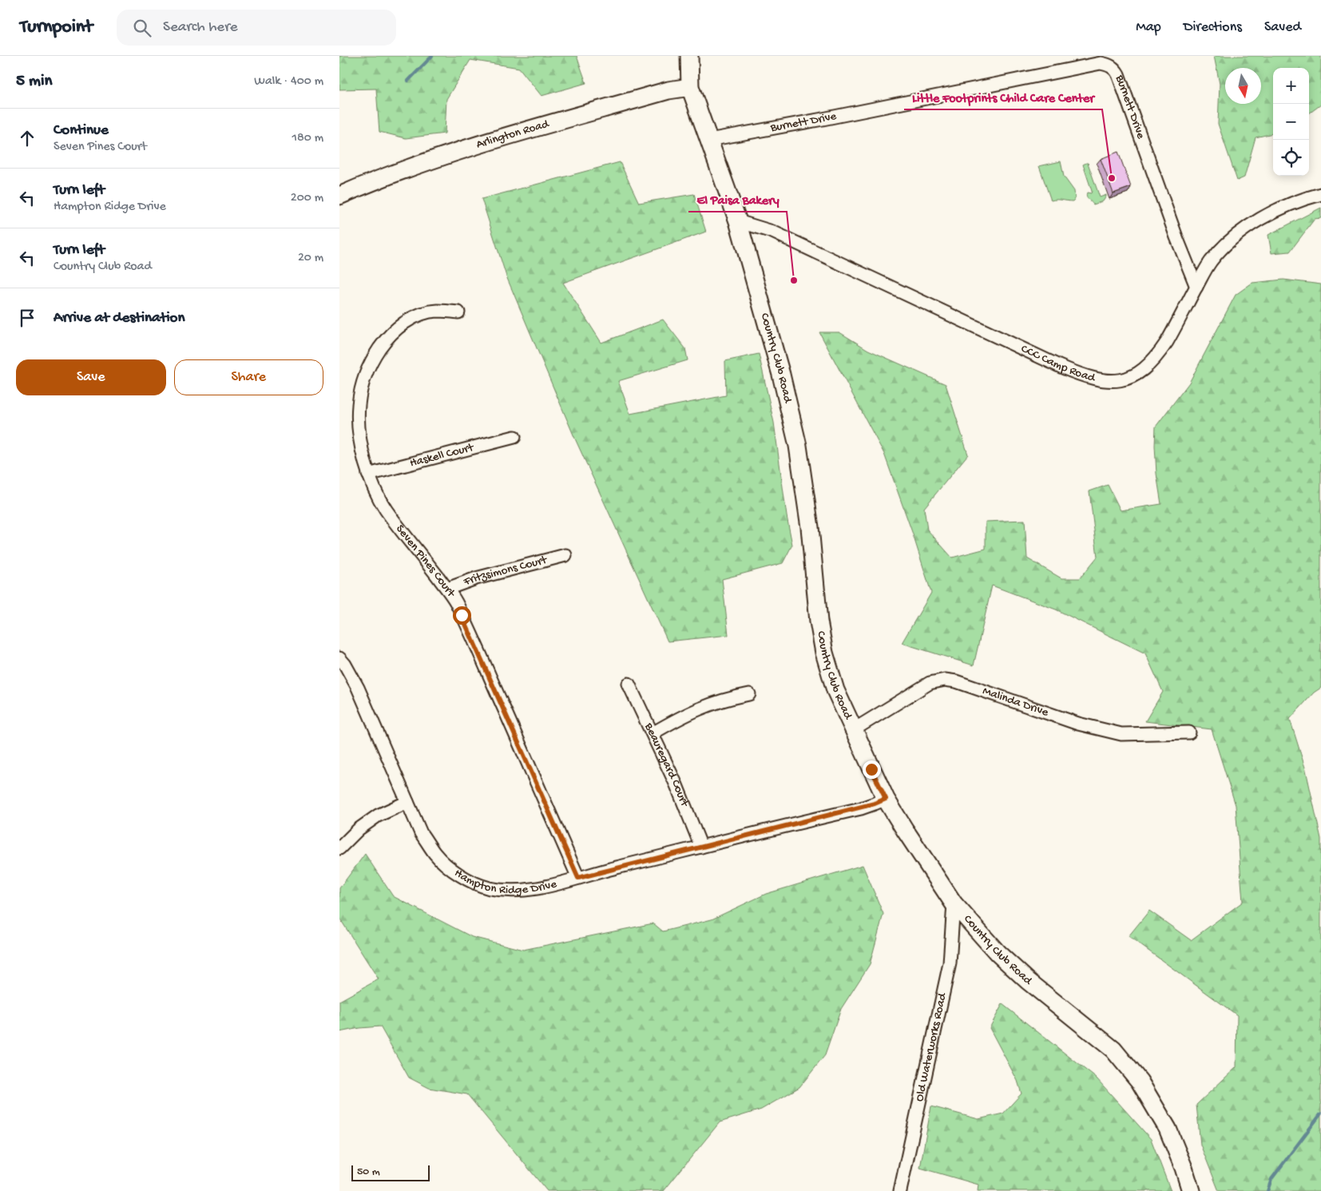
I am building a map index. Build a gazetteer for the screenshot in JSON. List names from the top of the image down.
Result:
{
  "streets": {
    "street": [
      "Burnett Drive",
      "Arlington Road",
      "Country Club Road",
      "CCC Camp Road",
      "Haskell Court",
      "Seven Pines Court",
      "Fritzsimons Court",
      "Malinda Drive",
      "Beauregard Court",
      "Hampton Ridge Drive",
      "Old Waterworks Road"
    ]
  },
  "crossings": [
    ["Burnett Drive", "Country Club Road"],
    ["Burnett Drive", "CCC Camp Road"],
    ["Arlington Road", "Country Club Road"],
    ["Country Club Road", "CCC Camp Road"],
    ["Country Club Road", "Malinda Drive"],
    ["Country Club Road", "Hampton Ridge Drive"],
    ["Country Club Road", "Old Waterworks Road"],
    ["Haskell Court", "Seven Pines Court"],
    ["Seven Pines Court", "Fritzsimons Court"],
    ["Seven Pines Court", "Hampton Ridge Drive"],
    ["Beauregard Court", "Hampton Ridge Drive"]
  ],
  "places": ["Little Footprints Child Care Center", "El Paisa Bakery"],
  "scale_bar": "50 m",
  "north": "bottom",
  "page": {
    "header": "Turnpoint",
    "search": "Search here",
    "nav": ["Map", "Directions", "Saved"],
    "heading": ["5 min", "Walk · 400 m"],
    "map_buttons": ["+", "−"],
    "list": [
      ["Continue", "Seven Pines Court", "180 m"],
      ["Turn left", "Hampton Ridge Drive", "200 m"],
      ["Turn left", "Country Club Road", "20 m"],
      "Arrive at destination"
    ],
    "buttons": ["Save", "Share"],
    "scale": "50 m"
  }
}
